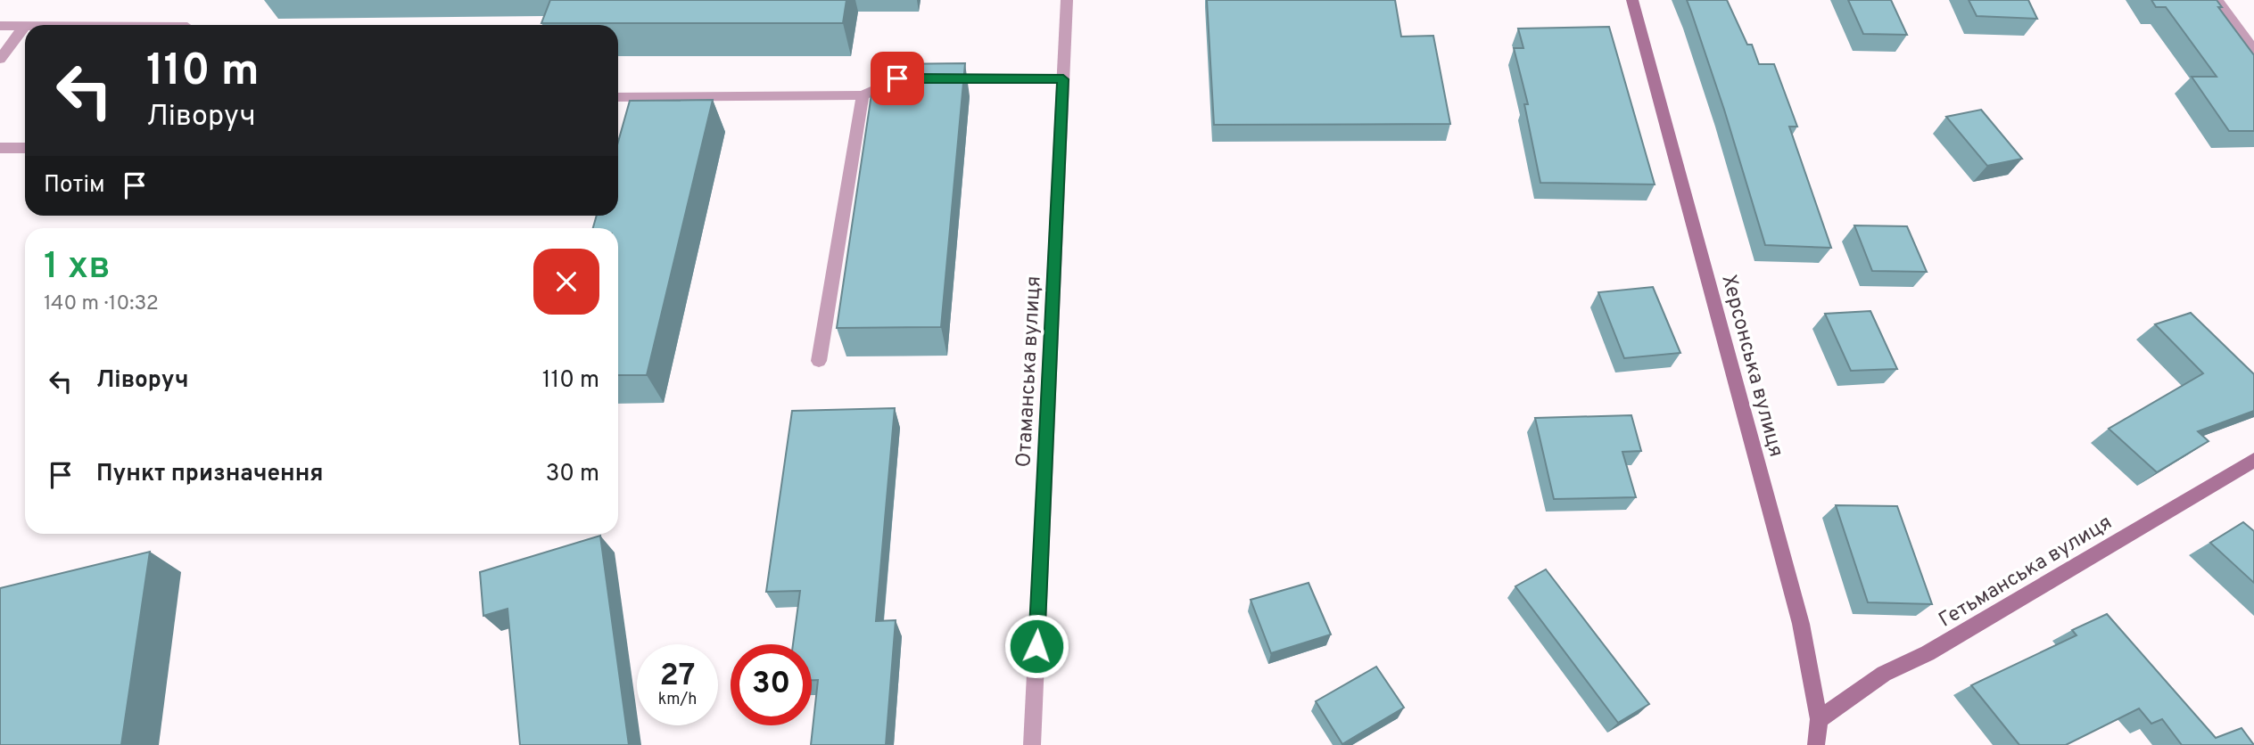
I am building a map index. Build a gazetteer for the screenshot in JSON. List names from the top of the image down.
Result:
{
  "streets": {
    "main road": ["Херсонська вулиця", "Гетьманська вулиця"],
    "street": ["Отаманська вулиця"]
  },
  "crossings": [
    ["Херсонська вулиця", "Гетьманська вулиця"]
  ],
  "page": {
    "turn": ["110 m", "Ліворуч"],
    "then": "Потім",
    "heading": ["1 хв", "140 m · 10:32"],
    "list": [
      {
        "name": "Ліворуч",
        "value": "110 m"
      },
      {
        "name": "Пункт призначення",
        "value": "30 m"
      }
    ],
    "speed": "27 km/h",
    "limit": "30"
  }
}
